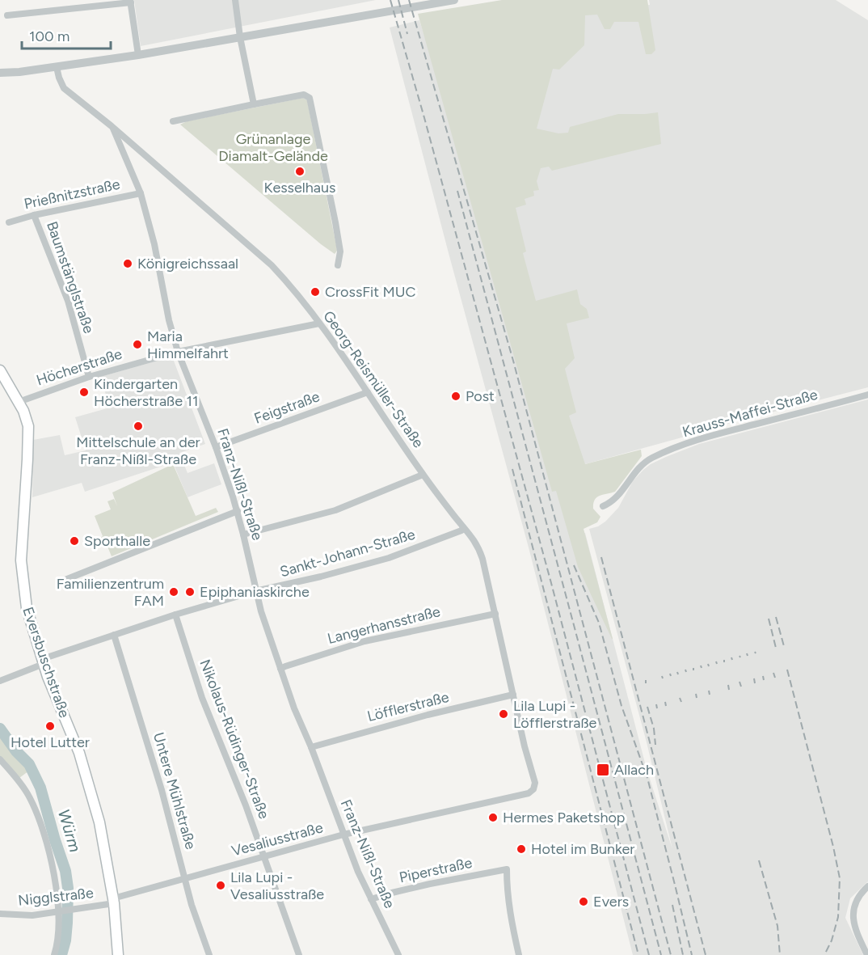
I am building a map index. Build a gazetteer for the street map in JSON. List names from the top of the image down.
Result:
{
  "streets": {
    "main road": ["Eversbuschstraße"],
    "street": [
      "Prießnitzstraße",
      "Baumstänglstraße",
      "Höcherstraße",
      "Georg-Reismüller-Straße",
      "Feigstraße",
      "Krauss-Maffei-Straße",
      "Franz-Nißl-Straße",
      "Sankt-Johann-Straße",
      "Langerhansstraße",
      "Löfflerstraße",
      "Nikolaus-Rüdinger-Straße",
      "Untere Mühlstraße",
      "Vesaliusstraße",
      "Piperstraße",
      "Nigglstraße"
    ]
  },
  "crossings": [
    ["Prießnitzstraße", "Baumstänglstraße"],
    ["Prießnitzstraße", "Franz-Nißl-Straße"],
    ["Baumstänglstraße", "Höcherstraße"],
    ["Höcherstraße", "Georg-Reismüller-Straße"],
    ["Höcherstraße", "Franz-Nißl-Straße"],
    ["Höcherstraße", "Eversbuschstraße"],
    ["Georg-Reismüller-Straße", "Feigstraße"],
    ["Georg-Reismüller-Straße", "Franz-Nißl-Straße"],
    ["Georg-Reismüller-Straße", "Sankt-Johann-Straße"],
    ["Georg-Reismüller-Straße", "Langerhansstraße"],
    ["Georg-Reismüller-Straße", "Löfflerstraße"],
    ["Georg-Reismüller-Straße", "Vesaliusstraße"],
    ["Feigstraße", "Franz-Nißl-Straße"],
    ["Franz-Nißl-Straße", "Sankt-Johann-Straße"],
    ["Franz-Nißl-Straße", "Langerhansstraße"],
    ["Franz-Nißl-Straße", "Löfflerstraße"],
    ["Franz-Nißl-Straße", "Vesaliusstraße"],
    ["Franz-Nißl-Straße", "Piperstraße"],
    ["Sankt-Johann-Straße", "Eversbuschstraße"],
    ["Sankt-Johann-Straße", "Nikolaus-Rüdinger-Straße"],
    ["Sankt-Johann-Straße", "Untere Mühlstraße"],
    ["Eversbuschstraße", "Vesaliusstraße"],
    ["Eversbuschstraße", "Nigglstraße"],
    ["Nikolaus-Rüdinger-Straße", "Vesaliusstraße"],
    ["Untere Mühlstraße", "Vesaliusstraße"],
    ["Vesaliusstraße", "Nigglstraße"]
  ],
  "water": ["Würm"],
  "parks": ["Grünanlage Diamalt-Gelände"],
  "places": {
    "other": [
      "Kesselhaus",
      "Königreichssaal",
      "CrossFit MUC",
      "Maria Himmelfahrt",
      "Kindergarten Höcherstraße 11",
      "Post",
      "Mittelschule an der Franz-Nißl-Straße",
      "Sporthalle",
      "Familienzentrum FAM",
      "Epiphaniaskirche",
      "Lila Lupi - Löfflerstraße",
      "Hotel Lutter",
      "Hermes Paketshop",
      "Hotel im Bunker",
      "Lila Lupi - Vesaliusstraße",
      "Evers"
    ],
    "transit": ["Allach"]
  },
  "scale_bar": "100 m"
}
